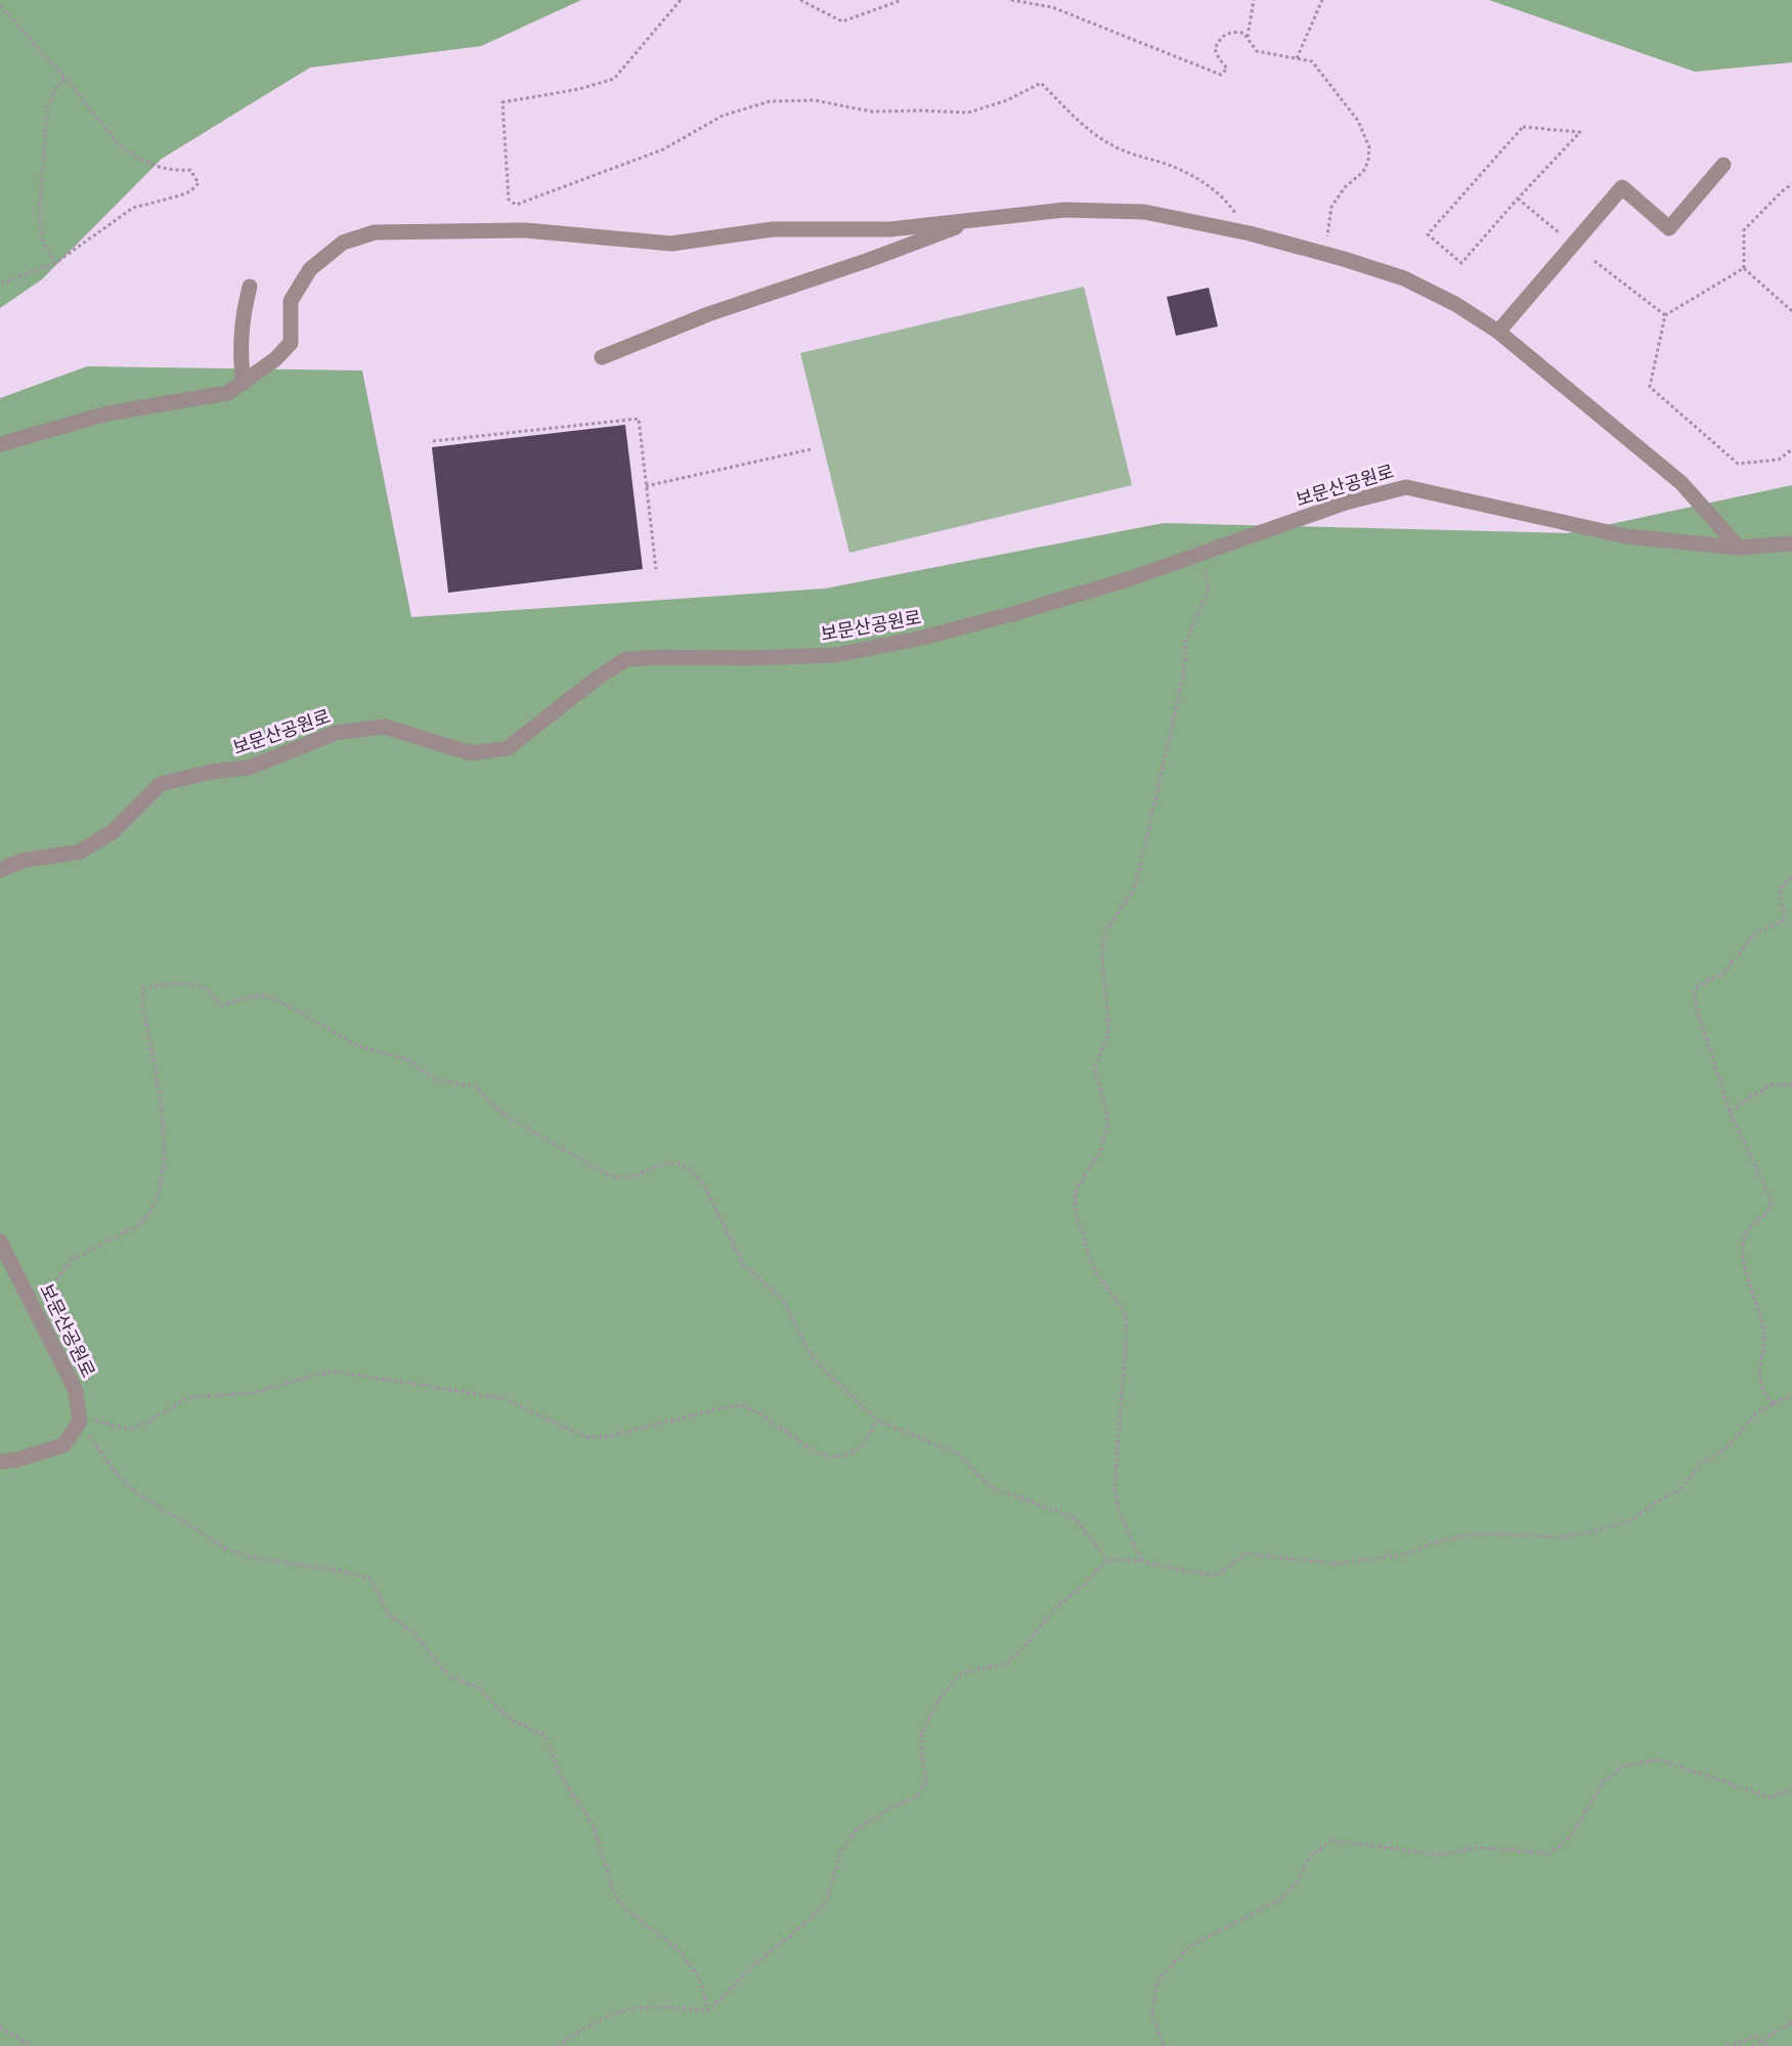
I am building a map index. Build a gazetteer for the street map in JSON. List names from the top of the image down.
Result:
{
  "streets": {
    "street": ["보문산공원로"]
  }
}
